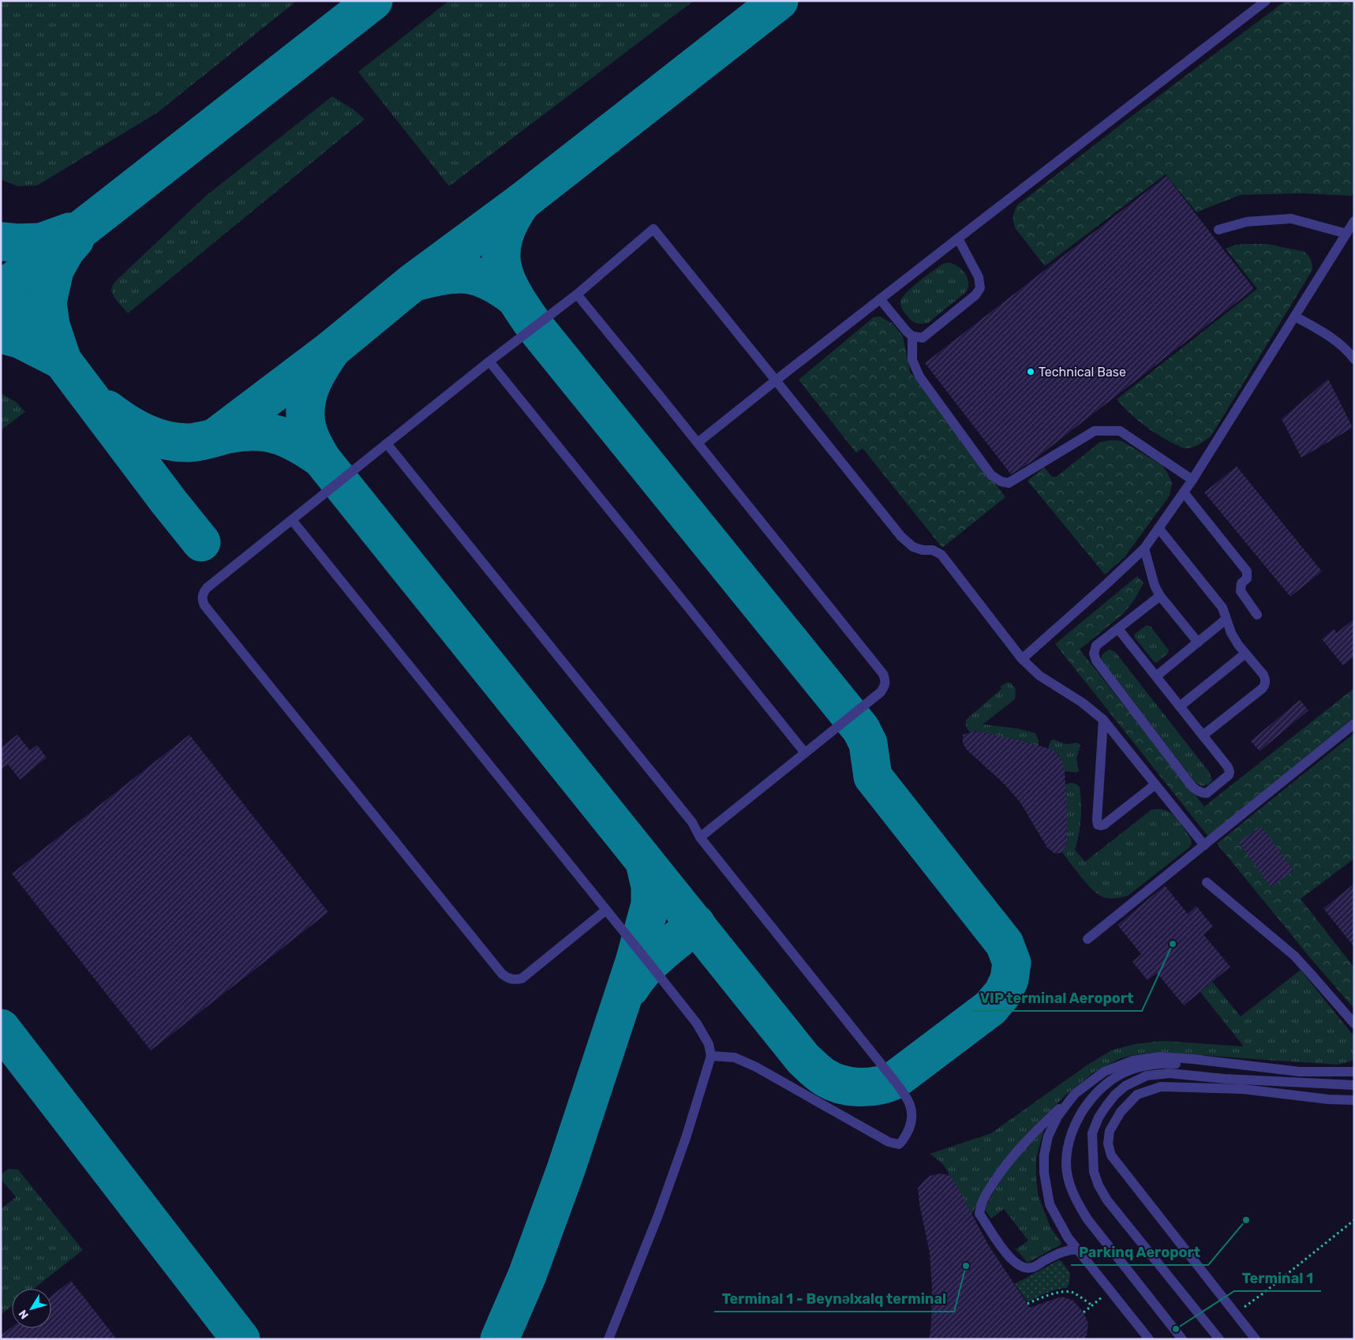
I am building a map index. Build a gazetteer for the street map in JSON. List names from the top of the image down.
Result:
{
  "places": [
    "Technical Base",
    "VIP terminal Aeroport",
    "Parkinq Aeroport",
    "Terminal 1 - Beynəlxalq terminal",
    "Terminal 1"
  ],
  "north": "bottom left"
}
